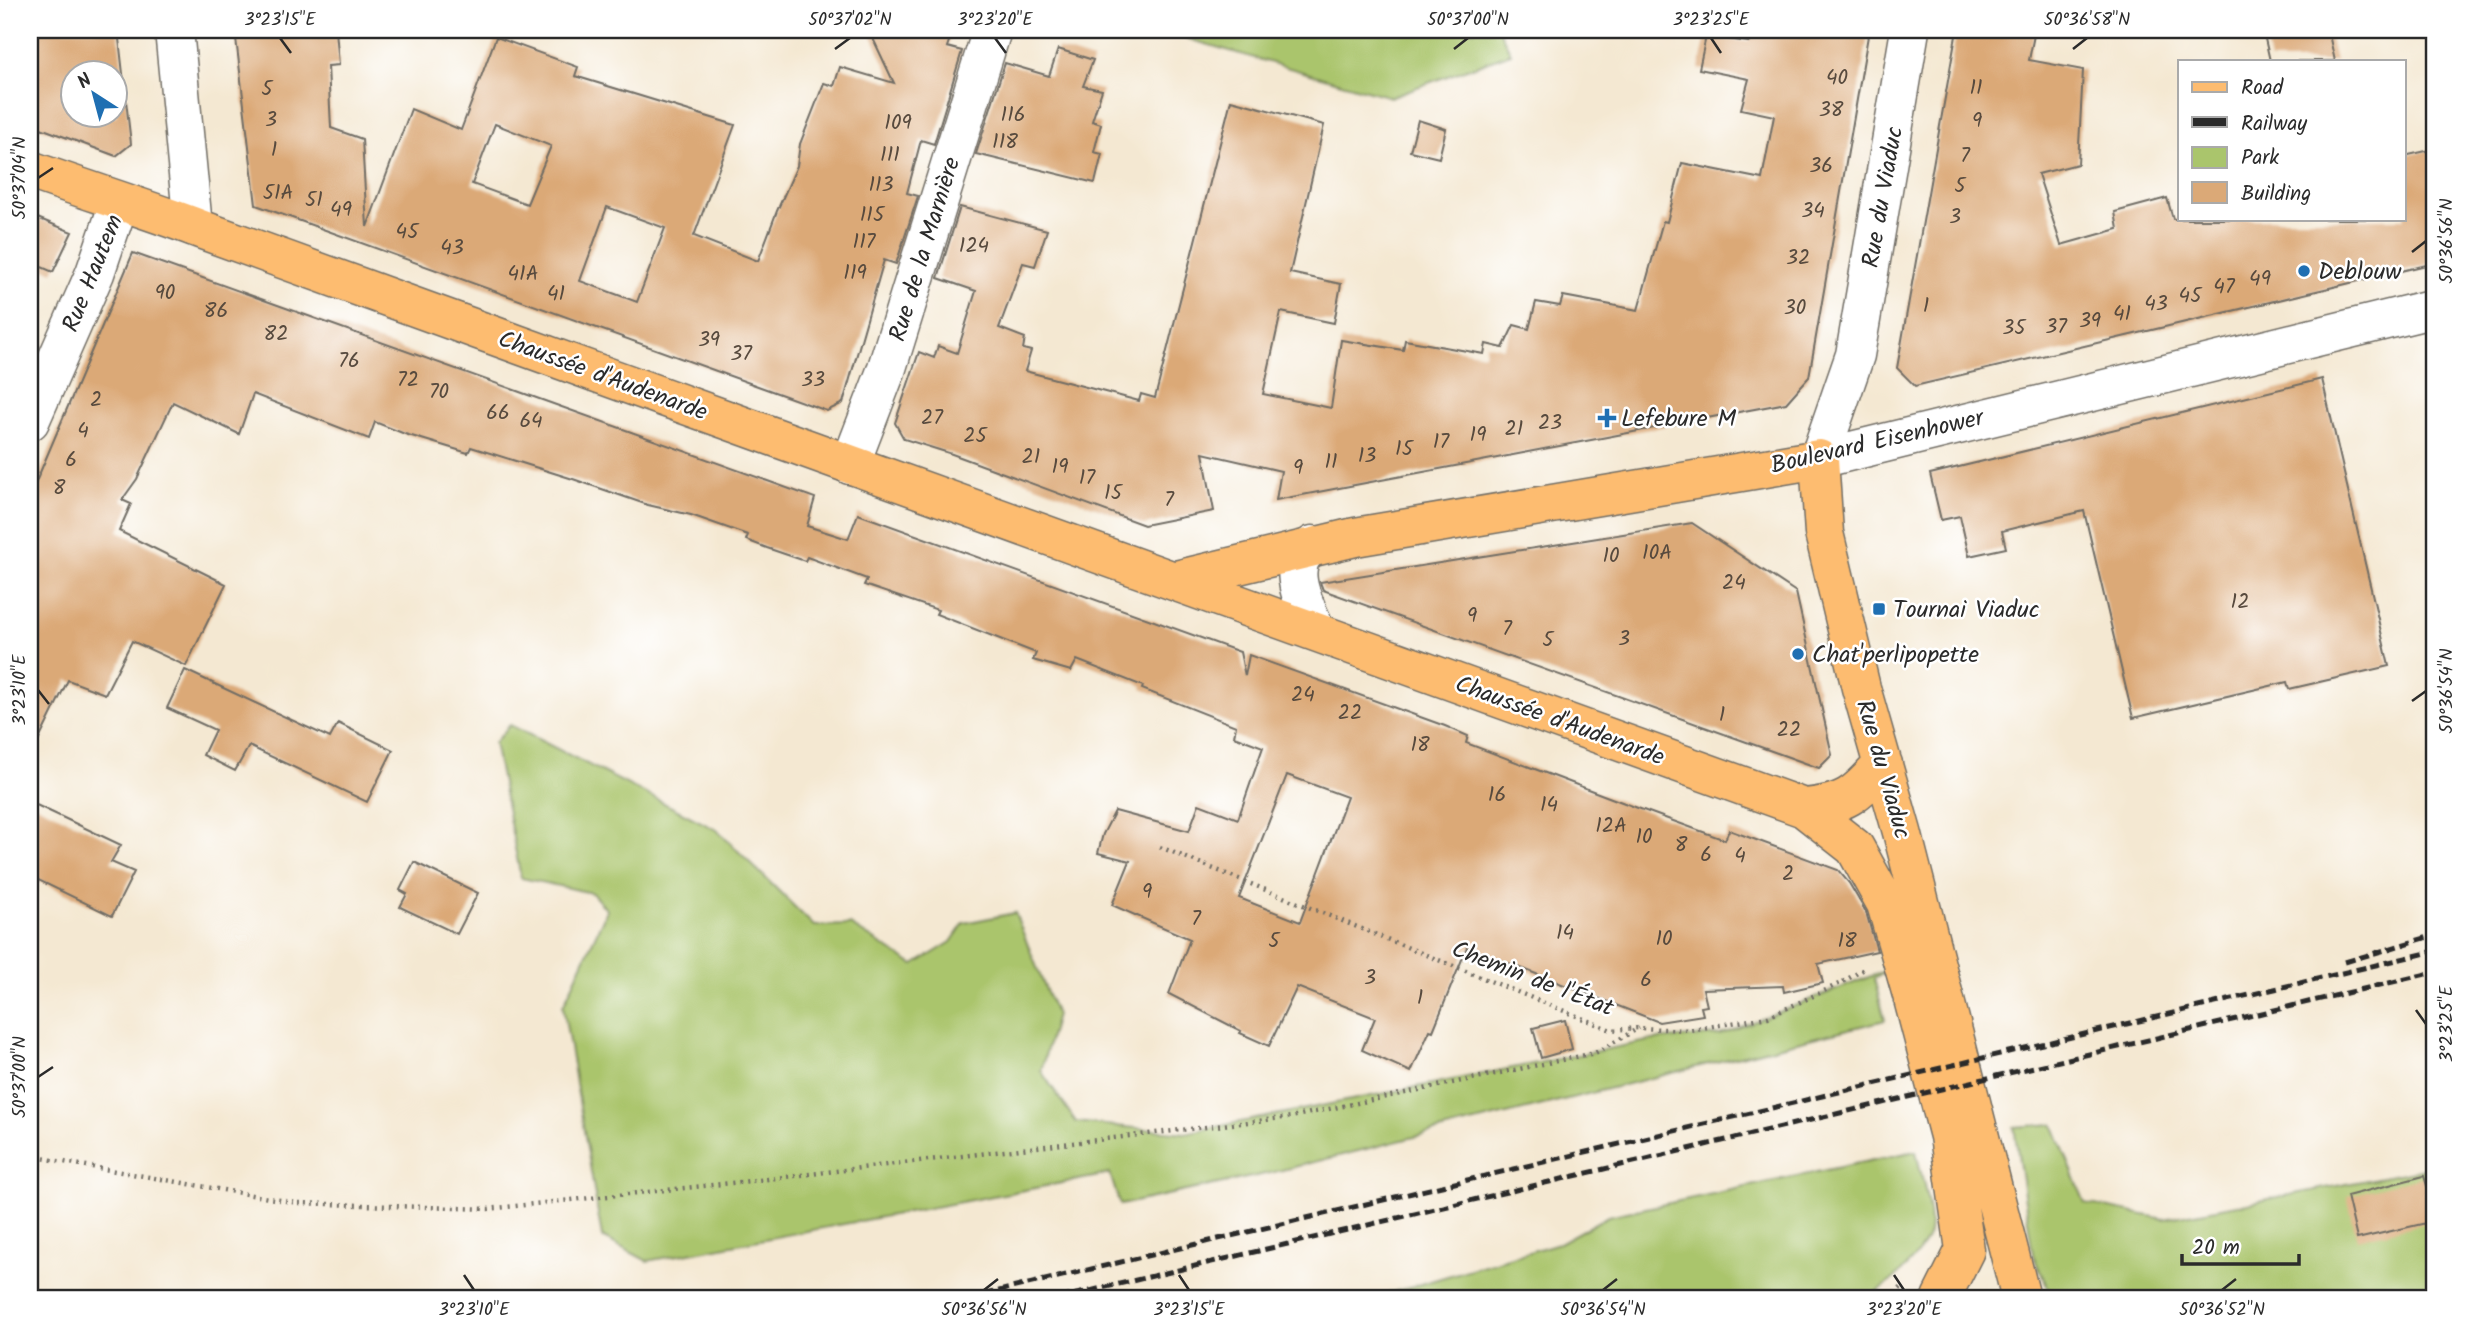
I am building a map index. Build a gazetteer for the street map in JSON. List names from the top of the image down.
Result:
{
  "streets": {
    "main road": ["Rue du Viaduc", "Chaussée d'Audenarde", "Boulevard Eisenhower"],
    "street": ["Rue de la Marnière", "Rue Hautem"],
    "path": ["Chemin de l'État"]
  },
  "crossings": [
    ["Rue du Viaduc", "Chaussée d'Audenarde"],
    ["Rue du Viaduc", "Boulevard Eisenhower"],
    ["Rue du Viaduc", "Chemin de l'État"],
    ["Rue de la Marnière", "Chaussée d'Audenarde"],
    ["Rue Hautem", "Chaussée d'Audenarde"]
  ],
  "places": {
    "other": ["Deblouw", "Chat'perlipopette"],
    "health": ["Lefebure M"],
    "transit": ["Tournai Viaduc"]
  },
  "house_numbers": [
    "40",
    "11",
    "5",
    "38",
    "116",
    "3",
    "9",
    "109",
    "118",
    "1",
    "111",
    "7",
    "36",
    "113",
    "5",
    "51A",
    "51",
    "49",
    "34",
    "115",
    "3",
    "45",
    "117",
    "124",
    "43",
    "32",
    "119",
    "41A",
    "49",
    "47",
    "90",
    "41",
    "45",
    "43",
    "1",
    "30",
    "86",
    "41",
    "39",
    "37",
    "35",
    "82",
    "39",
    "37",
    "76",
    "72",
    "33",
    "70",
    "2",
    "66",
    "27",
    "64",
    "23",
    "21",
    "4",
    "19",
    "25",
    "17",
    "15",
    "13",
    "21",
    "6",
    "11",
    "19",
    "9",
    "17",
    "8",
    "15",
    "7",
    "10A",
    "10",
    "24",
    "12",
    "9",
    "7",
    "3",
    "5",
    "24",
    "22",
    "1",
    "22",
    "18",
    "16",
    "14",
    "12A",
    "10",
    "8",
    "6",
    "4",
    "2",
    "9",
    "7",
    "14",
    "10",
    "5",
    "18",
    "3",
    "6",
    "1"
  ],
  "legend": [
    "Road",
    "Railway",
    "Park",
    "Building"
  ],
  "scale_bar": "20 m",
  "north": "top left",
  "coordinates": [
    "3°23'15\"E",
    "50°37'02\"N",
    "3°23'20\"E",
    "50°37'00\"N",
    "3°23'25\"E",
    "50°36'58\"N",
    "50°37'04\"N",
    "50°36'56\"N",
    "3°23'10\"E",
    "50°36'54\"N",
    "50°36'52\"N"
  ]
}
